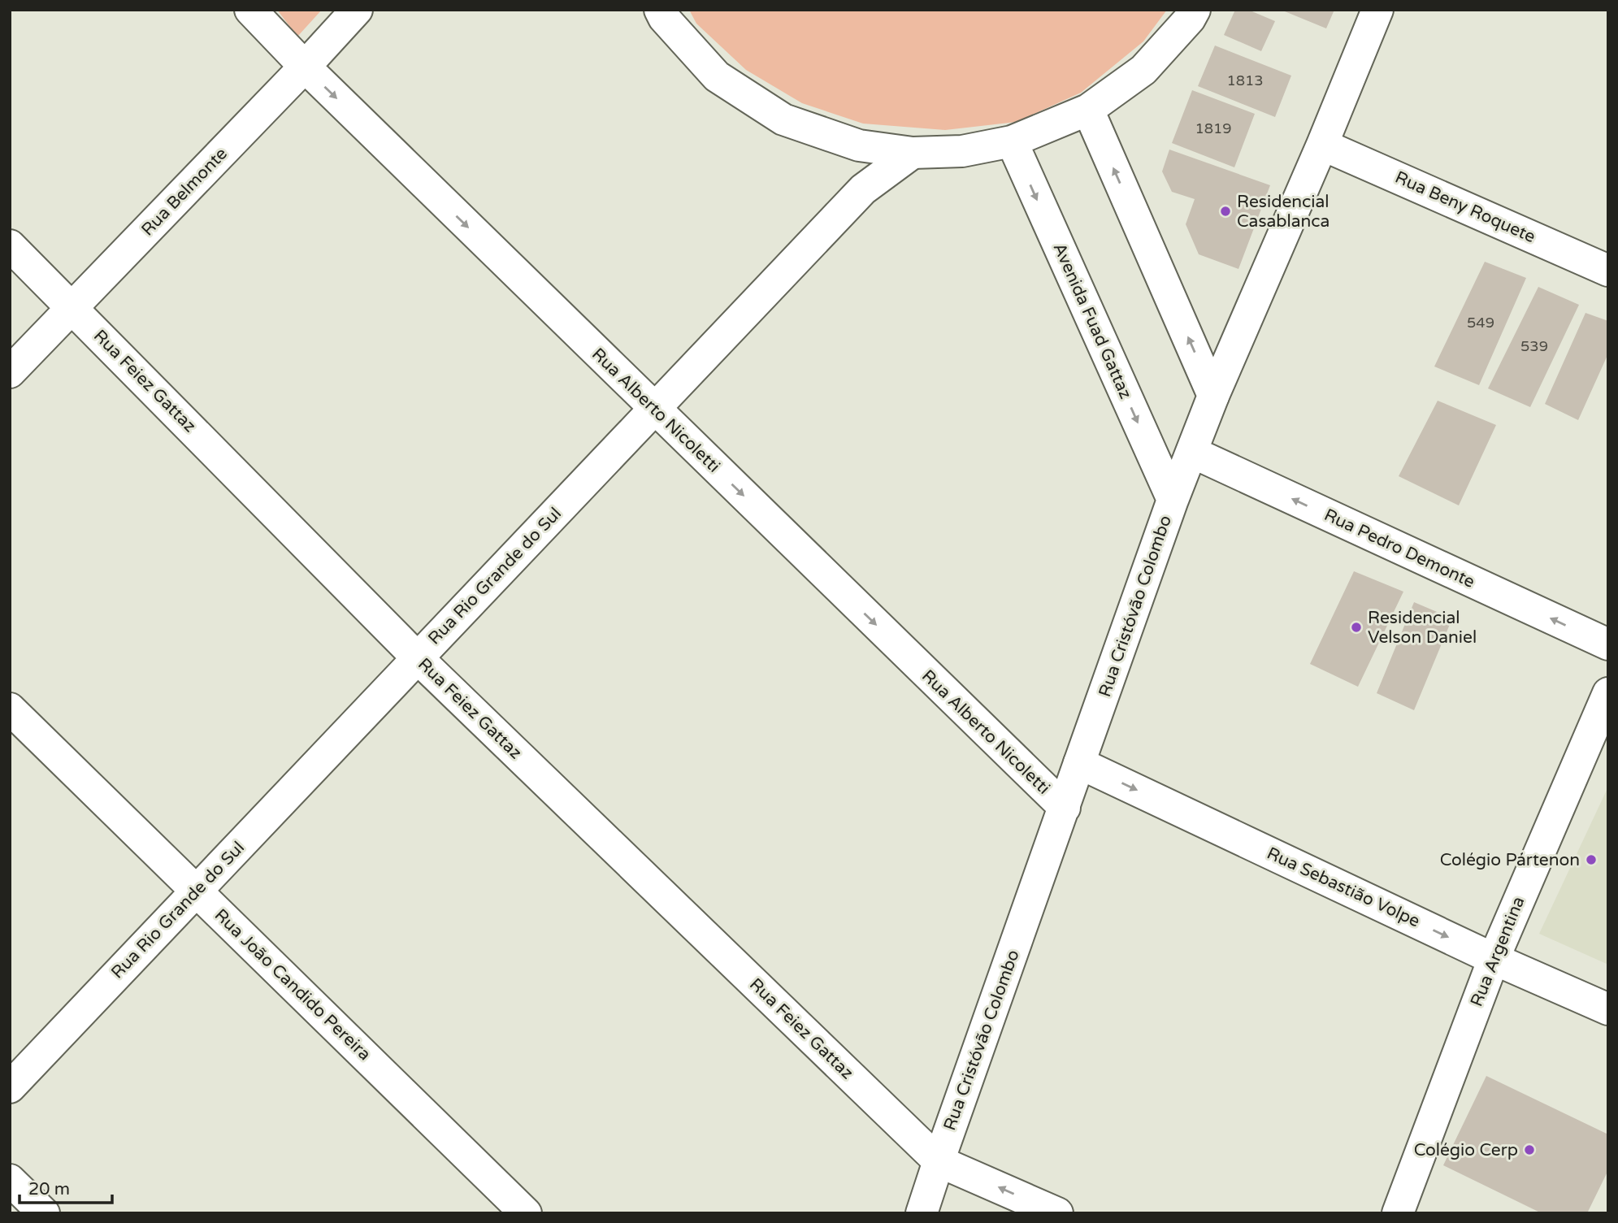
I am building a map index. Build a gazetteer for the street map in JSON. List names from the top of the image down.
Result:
{
  "streets": {
    "street": [
      "Rua Belmonte",
      "Rua Beny Roquete",
      "Avenida Fuad Gattaz",
      "Rua Feiez Gattaz",
      "Rua Alberto Nicoletti",
      "Rua Pedro Demonte",
      "Rua Rio Grande do Sul",
      "Rua Cristóvão Colombo",
      "Rua Sebastião Volpe",
      "Rua Argentina",
      "Rua João Candido Pereira"
    ]
  },
  "crossings": [
    ["Rua Belmonte", "Rua Feiez Gattaz"],
    ["Rua Belmonte", "Rua Alberto Nicoletti"],
    ["Rua Beny Roquete", "Rua Cristóvão Colombo"],
    ["Avenida Fuad Gattaz", "Rua Cristóvão Colombo"],
    ["Rua Feiez Gattaz", "Rua Rio Grande do Sul"],
    ["Rua Feiez Gattaz", "Rua Cristóvão Colombo"],
    ["Rua Alberto Nicoletti", "Rua Rio Grande do Sul"],
    ["Rua Alberto Nicoletti", "Rua Cristóvão Colombo"],
    ["Rua Pedro Demonte", "Rua Cristóvão Colombo"],
    ["Rua Rio Grande do Sul", "Rua João Candido Pereira"],
    ["Rua Cristóvão Colombo", "Rua Sebastião Volpe"],
    ["Rua Sebastião Volpe", "Rua Argentina"]
  ],
  "one_way": ["Rua Alberto Nicoletti", "Rua Pedro Demonte", "Rua Sebastião Volpe"],
  "places": [
    "Residencial Casablanca",
    "Residencial Velson Daniel",
    "Colégio Pártenon",
    "Colégio Cerp"
  ],
  "house_numbers": [
    "1813",
    "1819",
    "549",
    "539"
  ],
  "scale_bar": "20 m"
}
